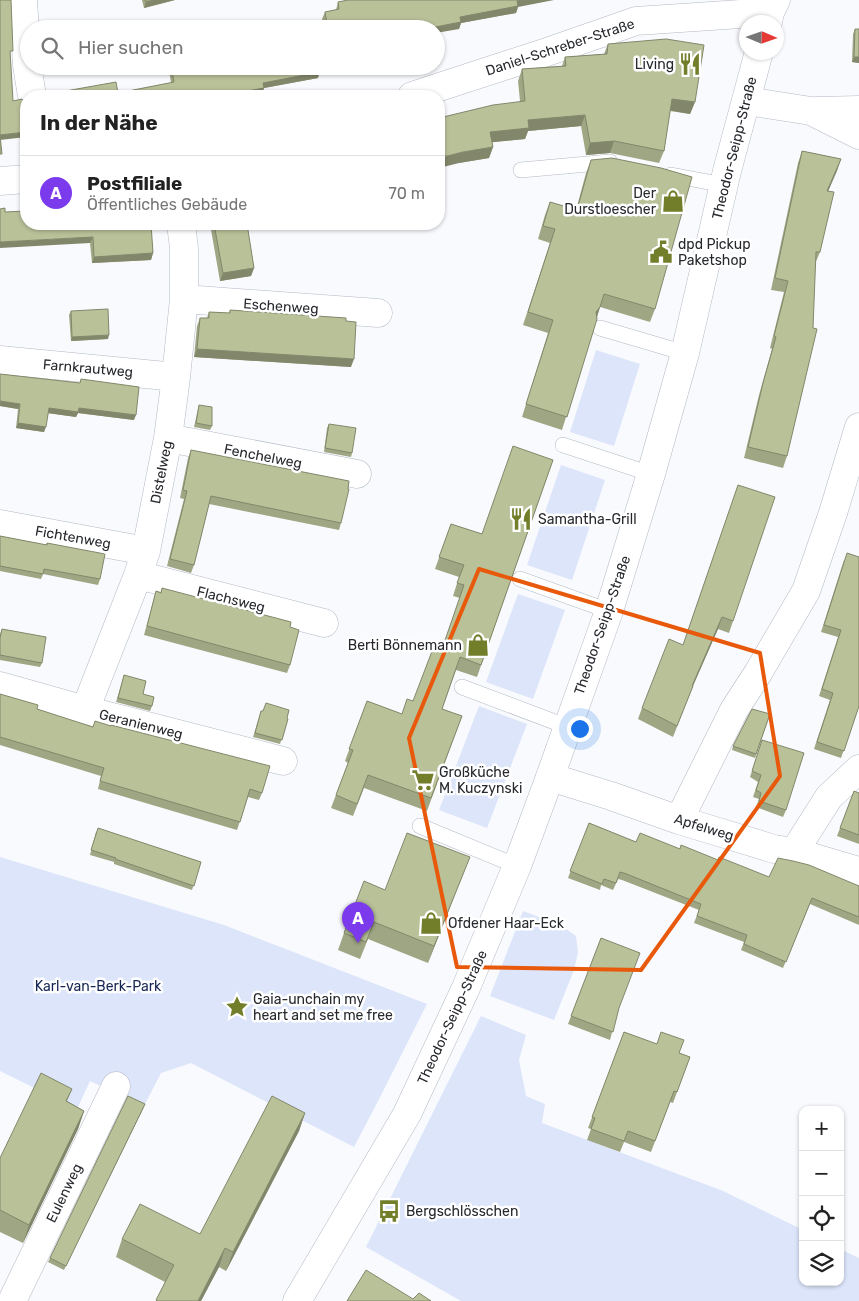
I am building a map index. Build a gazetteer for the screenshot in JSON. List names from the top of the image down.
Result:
{
  "streets": {
    "street": [
      "Daniel-Schreber-Straße",
      "Theodor-Seipp-Straße",
      "Eschenweg",
      "Farnkrautweg",
      "Fenchelweg",
      "Distelweg",
      "Fichtenweg",
      "Flachsweg",
      "Geranienweg",
      "Apfelweg",
      "Eulenweg"
    ]
  },
  "crossings": [
    ["Theodor-Seipp-Straße", "Apfelweg"],
    ["Eschenweg", "Distelweg"],
    ["Farnkrautweg", "Distelweg"],
    ["Fenchelweg", "Distelweg"],
    ["Distelweg", "Fichtenweg"],
    ["Distelweg", "Flachsweg"],
    ["Distelweg", "Geranienweg"],
    ["Fichtenweg", "Flachsweg"]
  ],
  "parks": ["Karl-van-Berk-Park"],
  "places": {
    "restaurant": ["Living", "Samantha-Grill"],
    "shop": ["Der Durstloescher", "Berti Bönnemann", "Ofdener Haar-Eck"],
    "public building": ["dpd Pickup Paketshop"],
    "supermarket": ["Großküche M. Kuczynski"],
    "place": ["Gaia-unchain my heart and set me free"],
    "bus stop": ["Bergschlösschen"]
  },
  "north": "right",
  "page": {
    "search": "Hier suchen",
    "heading": "In der Nähe",
    "list": [
      {
        "mark": "A",
        "name": "Postfiliale",
        "note": "Öffentliches Gebäude",
        "value": "70 m"
      }
    ],
    "pins": "A",
    "map_buttons": ["+", "−"]
  }
}
